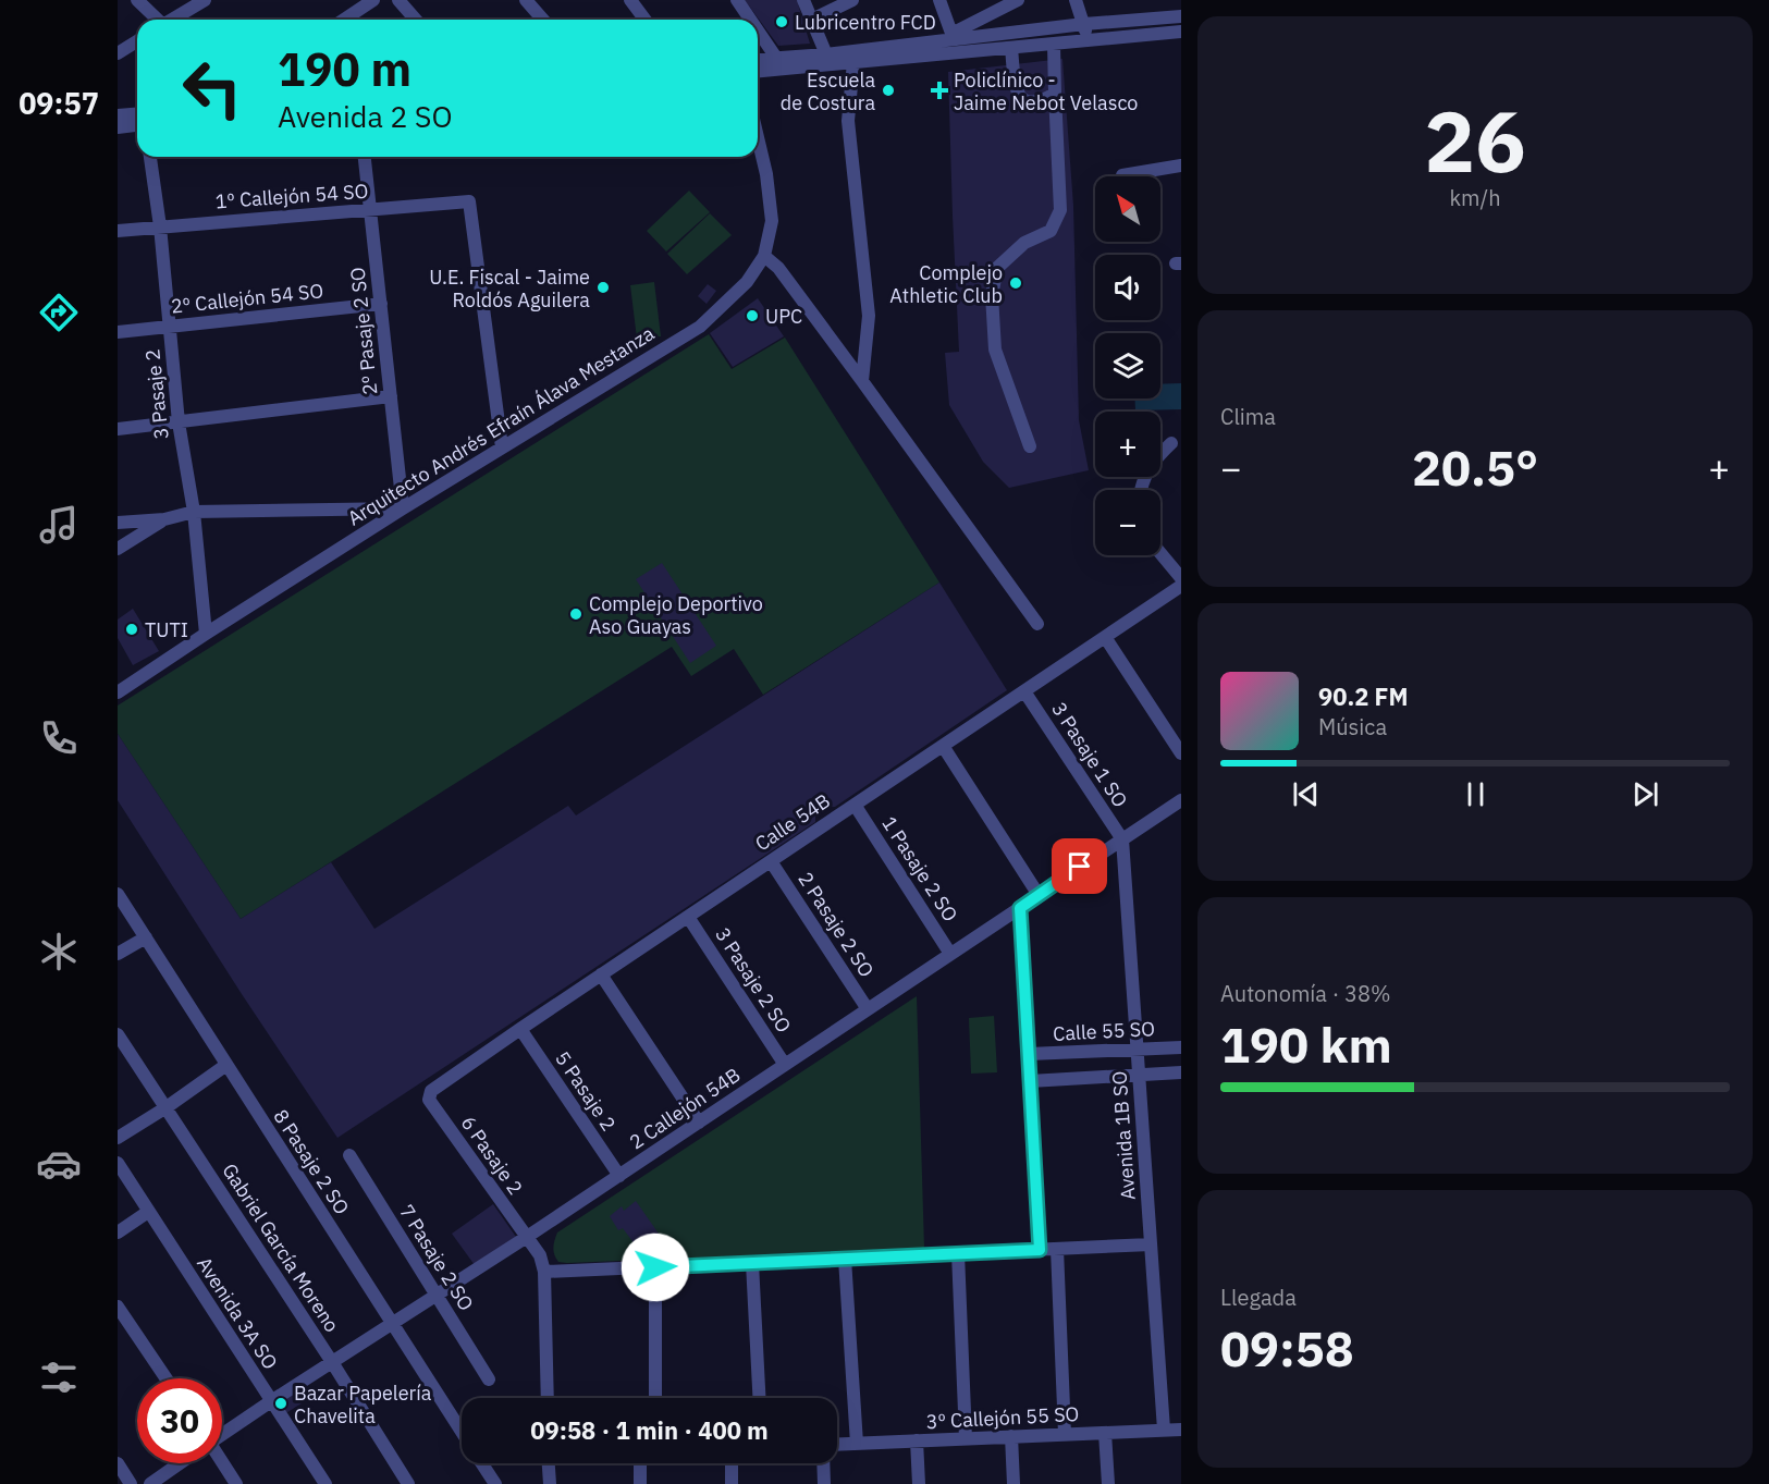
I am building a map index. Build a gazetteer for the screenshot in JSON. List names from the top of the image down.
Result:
{
  "streets": {
    "street": [
      "1º Callejón 54 SO",
      "2º Callejón 54 SO",
      "2º Pasaje 2 SO",
      "3 Pasaje 2",
      "Arquitecto Andrés Efraín Álava Mestanza",
      "3 Pasaje 1 SO",
      "Calle 54B",
      "1 Pasaje 2 SO",
      "2 Pasaje 2 SO",
      "3 Pasaje 2 SO",
      "Calle 55 SO",
      "5 Pasaje 2",
      "2 Callejón 54B",
      "Avenida 1B SO",
      "6 Pasaje 2",
      "8 Pasaje 2 SO",
      "Gabriel García Moreno",
      "7 Pasaje 2 SO",
      "Avenida 3A SO",
      "3º Callejón 55 SO"
    ]
  },
  "crossings": [
    ["1º Callejón 54 SO", "2º Pasaje 2 SO"],
    ["1º Callejón 54 SO", "3 Pasaje 2"],
    ["1º Callejón 54 SO", "Arquitecto Andrés Efraín Álava Mestanza"],
    ["2º Callejón 54 SO", "2º Pasaje 2 SO"],
    ["2º Callejón 54 SO", "3 Pasaje 2"],
    ["2º Pasaje 2 SO", "Arquitecto Andrés Efraín Álava Mestanza"],
    ["3 Pasaje 2", "Arquitecto Andrés Efraín Álava Mestanza"],
    ["3 Pasaje 1 SO", "Calle 54B"],
    ["3 Pasaje 1 SO", "2 Callejón 54B"],
    ["3 Pasaje 1 SO", "Avenida 1B SO"],
    ["Calle 54B", "1 Pasaje 2 SO"],
    ["Calle 54B", "2 Pasaje 2 SO"],
    ["Calle 54B", "3 Pasaje 2 SO"],
    ["Calle 54B", "5 Pasaje 2"],
    ["Calle 54B", "6 Pasaje 2"],
    ["1 Pasaje 2 SO", "2 Callejón 54B"],
    ["2 Pasaje 2 SO", "2 Callejón 54B"],
    ["3 Pasaje 2 SO", "2 Callejón 54B"],
    ["Calle 55 SO", "Avenida 1B SO"],
    ["5 Pasaje 2", "2 Callejón 54B"],
    ["2 Callejón 54B", "Avenida 1B SO"],
    ["2 Callejón 54B", "6 Pasaje 2"],
    ["2 Callejón 54B", "8 Pasaje 2 SO"],
    ["2 Callejón 54B", "Gabriel García Moreno"],
    ["2 Callejón 54B", "7 Pasaje 2 SO"],
    ["2 Callejón 54B", "Avenida 3A SO"],
    ["Avenida 1B SO", "3º Callejón 55 SO"]
  ],
  "places": {
    "other": [
      "Lubricentro FCD",
      "Escuela de Costura",
      "Complejo Athletic Club",
      "U.E. Fiscal - Jaime Roldós Aguilera",
      "UPC",
      "Complejo Deportivo Aso Guayas",
      "TUTI",
      "Bazar Papelería Chavelita"
    ],
    "health": ["Policlínico - Jaime Nebot Velasco"]
  },
  "north": "top left",
  "page": {
    "tabs": "09:57",
    "tile": [
      ["26", "km/h"],
      "Clima",
      ["Autonomía · 38%", "190 km"],
      ["Llegada", "09:58"]
    ],
    "turn": ["190 m", "Avenida 2 SO"],
    "map_buttons": ["+", "−"],
    "heat": ["−", "20.5°", "+"],
    "song": ["90.2 FM", "Música"],
    "limit": "30",
    "trip": "09:58 · 1 min · 400 m"
  }
}
